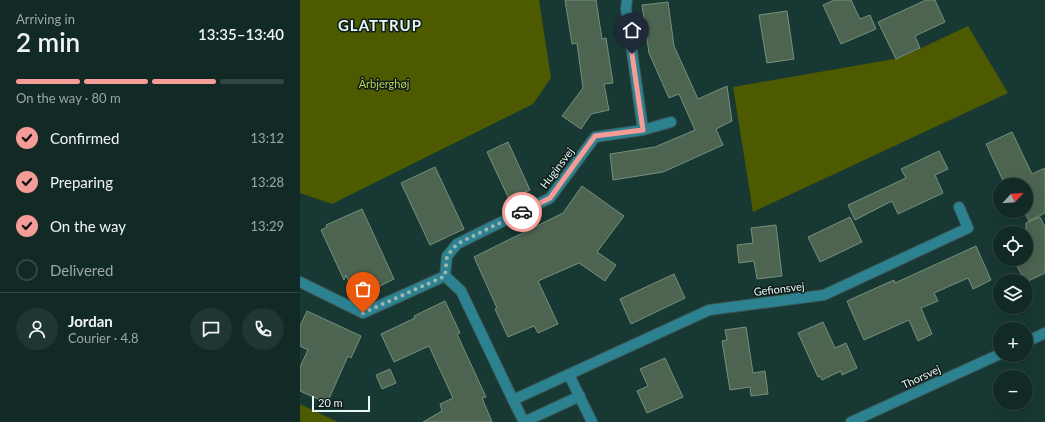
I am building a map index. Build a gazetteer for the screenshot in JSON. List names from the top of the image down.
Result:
{
  "streets": {
    "street": ["Huginsvej", "Gefionsvej", "Thorsvej"]
  },
  "districts": ["GLATTRUP"],
  "parks": ["Årbjerghøj"],
  "scale_bar": "20 m",
  "north": "top right",
  "page": {
    "heading": ["2 min", "Arriving in", "13:35–13:40"],
    "panel": ["Jordan", "Courier · 4.8"],
    "bar": "On the way · 80 m",
    "list": [
      ["Confirmed", "13:12"],
      ["Preparing", "13:28"],
      ["On the way", "13:29"],
      "Delivered"
    ],
    "map_buttons": ["+", "−"],
    "scale": "20 m"
  }
}
